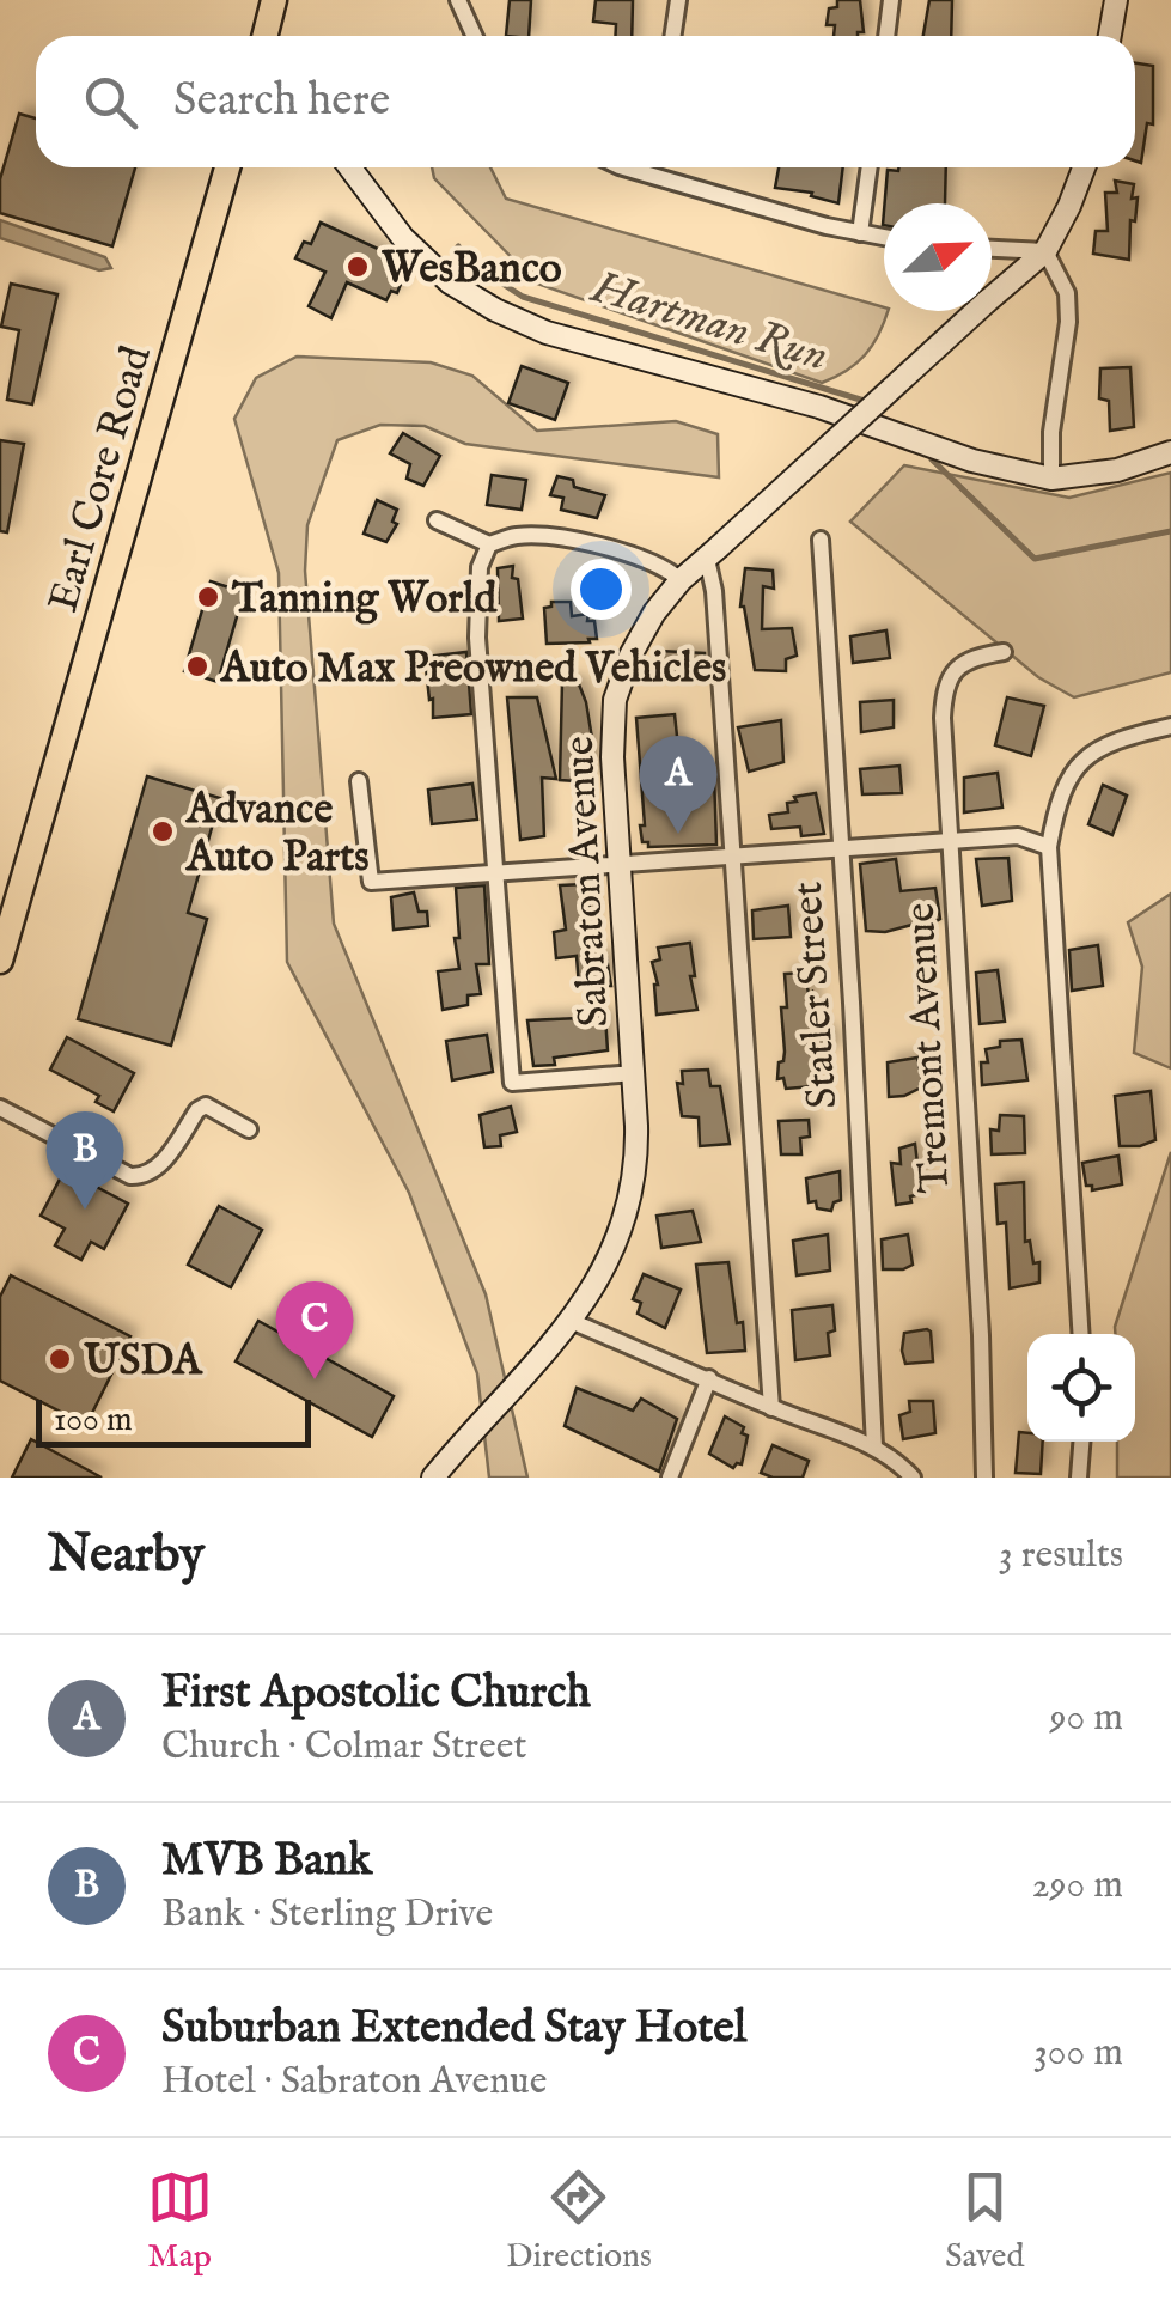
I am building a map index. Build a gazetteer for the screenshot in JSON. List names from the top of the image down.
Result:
{
  "streets": {
    "main road": ["Earl Core Road"],
    "street": ["Sabraton Avenue", "Statler Street", "Tremont Avenue"]
  },
  "water": ["Hartman Run"],
  "places": [
    "WesBanco",
    "Tanning World",
    "Auto Max Preowned Vehicles",
    "Advance Auto Parts",
    "USDA"
  ],
  "scale_bar": "100 m",
  "north": "top right",
  "page": {
    "search": "Search here",
    "pins": ["A", "B", "C"],
    "scale": "100 m",
    "heading": ["Nearby", "3 results"],
    "list": [
      {
        "mark": "A",
        "name": "First Apostolic Church",
        "note": "Church · Colmar Street",
        "value": "90 m"
      },
      {
        "mark": "B",
        "name": "MVB Bank",
        "note": "Bank · Sterling Drive",
        "value": "290 m"
      },
      {
        "mark": "C",
        "name": "Suburban Extended Stay Hotel",
        "note": "Hotel · Sabraton Avenue",
        "value": "300 m"
      }
    ],
    "nav": ["Map", "Directions", "Saved"]
  }
}
